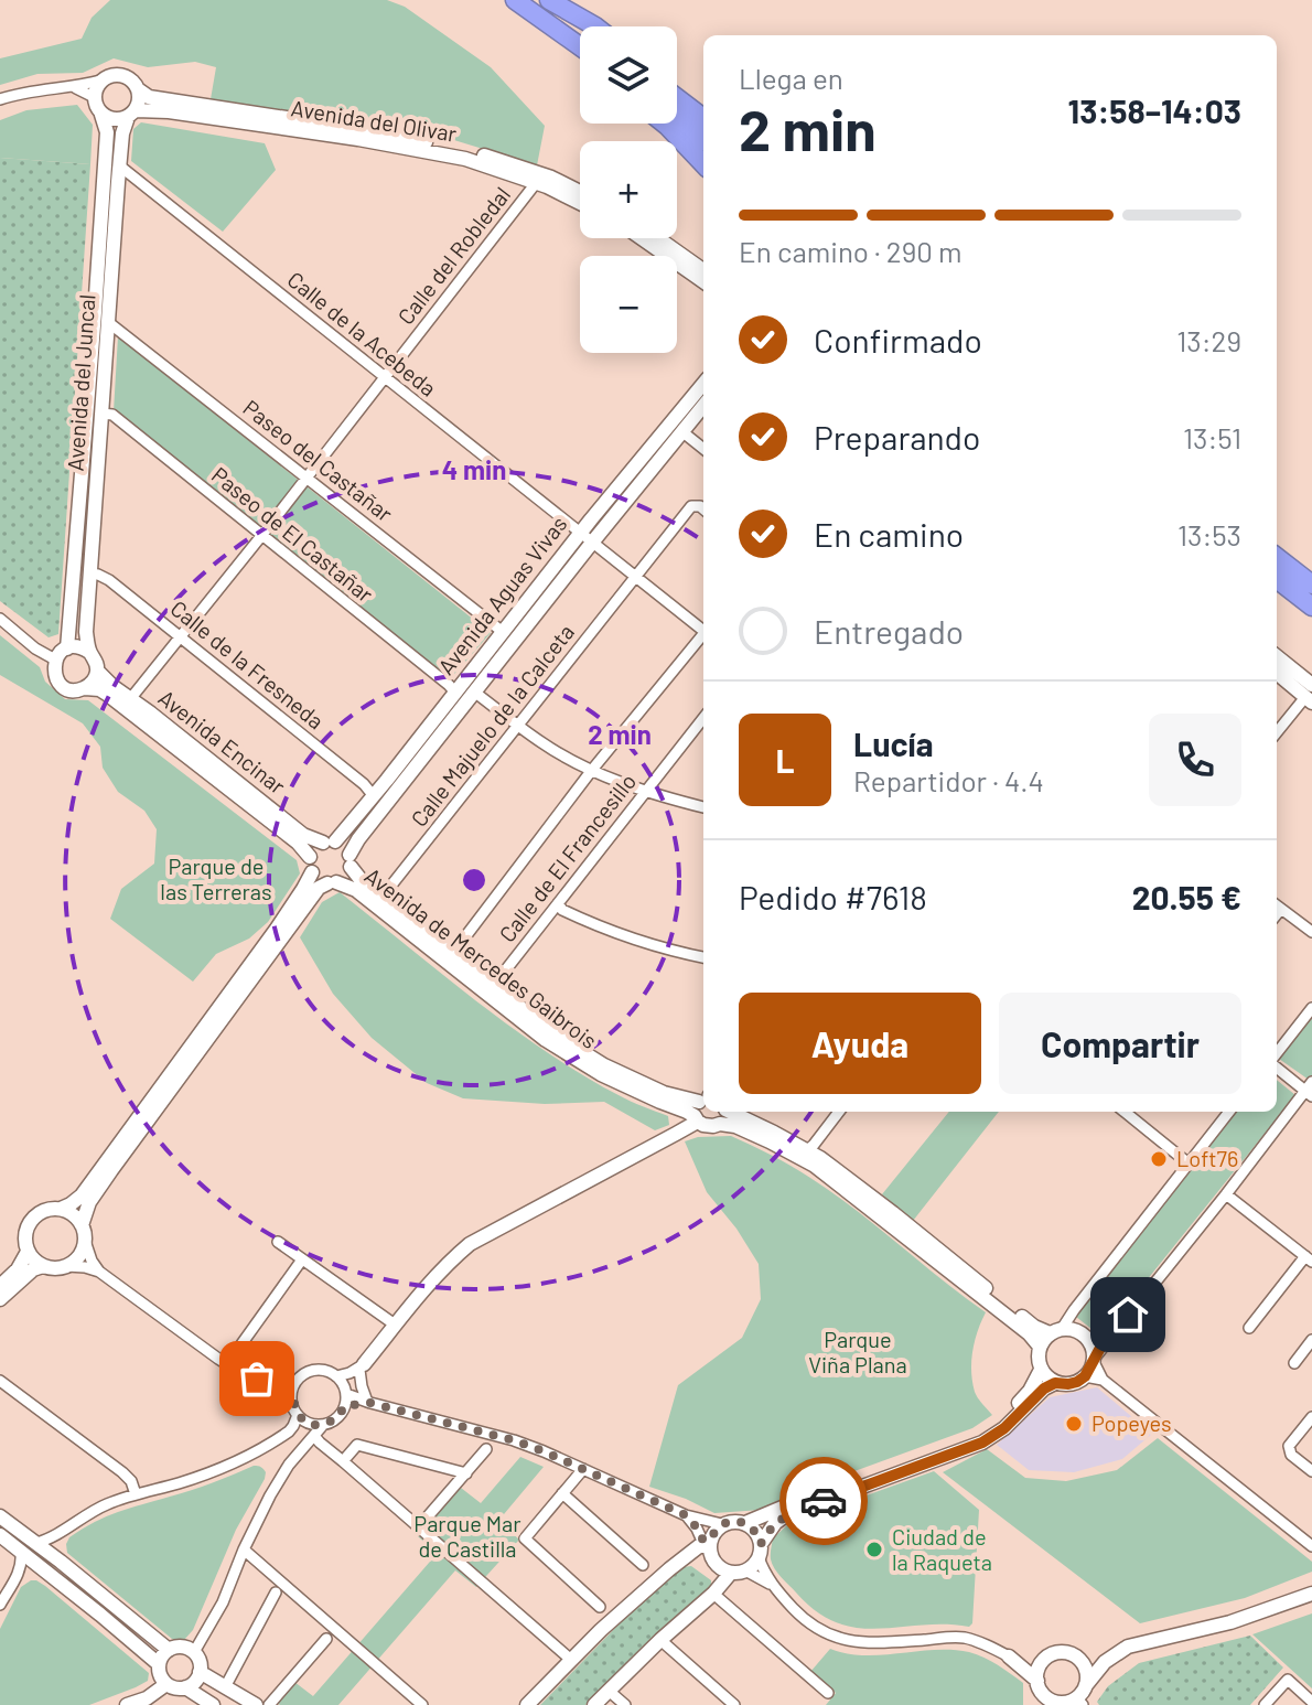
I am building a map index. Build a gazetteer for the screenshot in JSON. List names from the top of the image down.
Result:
{
  "streets": {
    "street": [
      "Avenida del Olivar",
      "Calle del Robledal",
      "Calle de la Acebeda",
      "Avenida del Juncal",
      "Paseo del Castañar",
      "Paseo de El Castañar",
      "Avenida Aguas Vivas",
      "Calle de la Fresneda",
      "Calle Majuelo de la Calceta",
      "Avenida Encinar",
      "Calle de El Francesillo",
      "Avenida de Mercedes Gaibrois"
    ]
  },
  "crossings": [
    ["Avenida del Olivar", "Calle del Robledal"],
    ["Avenida del Olivar", "Avenida del Juncal"],
    ["Calle del Robledal", "Calle de la Acebeda"],
    ["Calle del Robledal", "Paseo del Castañar"],
    ["Calle del Robledal", "Paseo de El Castañar"],
    ["Calle del Robledal", "Calle de la Fresneda"],
    ["Calle del Robledal", "Avenida Encinar"],
    ["Calle de la Acebeda", "Avenida del Juncal"],
    ["Calle de la Acebeda", "Avenida Aguas Vivas"],
    ["Calle de la Acebeda", "Calle Majuelo de la Calceta"],
    ["Avenida del Juncal", "Paseo del Castañar"],
    ["Avenida del Juncal", "Paseo de El Castañar"],
    ["Avenida del Juncal", "Calle de la Fresneda"],
    ["Avenida del Juncal", "Avenida Encinar"],
    ["Paseo del Castañar", "Avenida Aguas Vivas"],
    ["Paseo de El Castañar", "Avenida Aguas Vivas"],
    ["Avenida Aguas Vivas", "Calle de la Fresneda"],
    ["Avenida Aguas Vivas", "Avenida Encinar"],
    ["Avenida Aguas Vivas", "Avenida de Mercedes Gaibrois"],
    ["Calle Majuelo de la Calceta", "Avenida de Mercedes Gaibrois"],
    ["Avenida Encinar", "Avenida de Mercedes Gaibrois"],
    ["Calle de El Francesillo", "Avenida de Mercedes Gaibrois"]
  ],
  "parks": ["Parque de las Terreras", "Parque Viña Plana", "Parque Mar de Castilla"],
  "places": ["Loft76", "Popeyes", "Ciudad de la Raqueta"],
  "page": {
    "map_buttons": ["+", "−"],
    "heading": ["2 min", "Llega en", "13:58–14:03"],
    "panel": [
      "Lucía",
      "Repartidor · 4.4",
      "Pedido #7618",
      "20.55 €"
    ],
    "bar": "En camino · 290 m",
    "list": [
      ["Confirmado", "13:29"],
      ["Preparando", "13:51"],
      ["En camino", "13:53"],
      "Entregado"
    ],
    "round": "L",
    "buttons": ["Ayuda", "Compartir"]
  },
  "rings": ["4 min", "2 min"]
}
